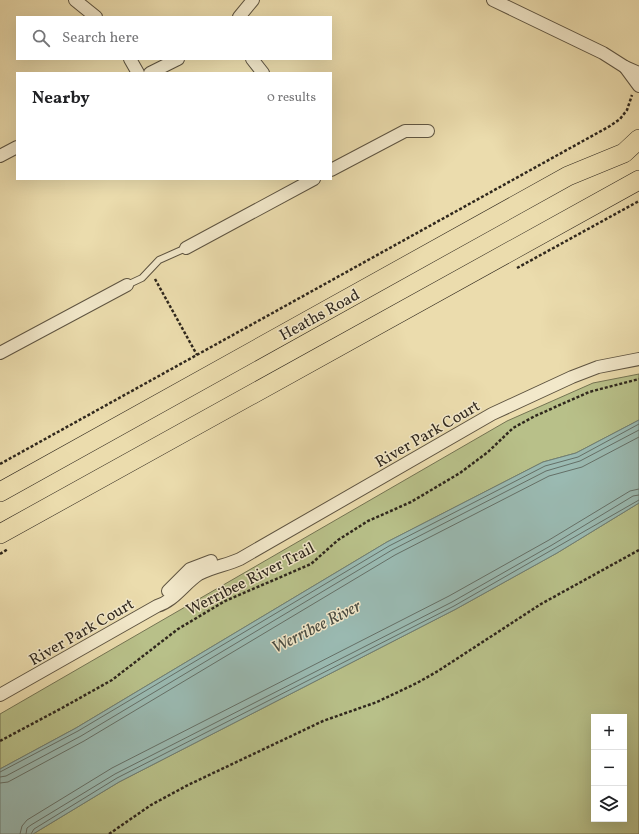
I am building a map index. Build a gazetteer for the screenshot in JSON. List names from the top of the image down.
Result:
{
  "streets": {
    "main road": ["Heaths Road"],
    "street": ["River Park Court"],
    "path": ["Werribee River Trail"]
  },
  "water": ["Werribee River"],
  "page": {
    "search": "Search here",
    "heading": ["Nearby", "0 results"],
    "map_buttons": ["+", "−"]
  }
}
